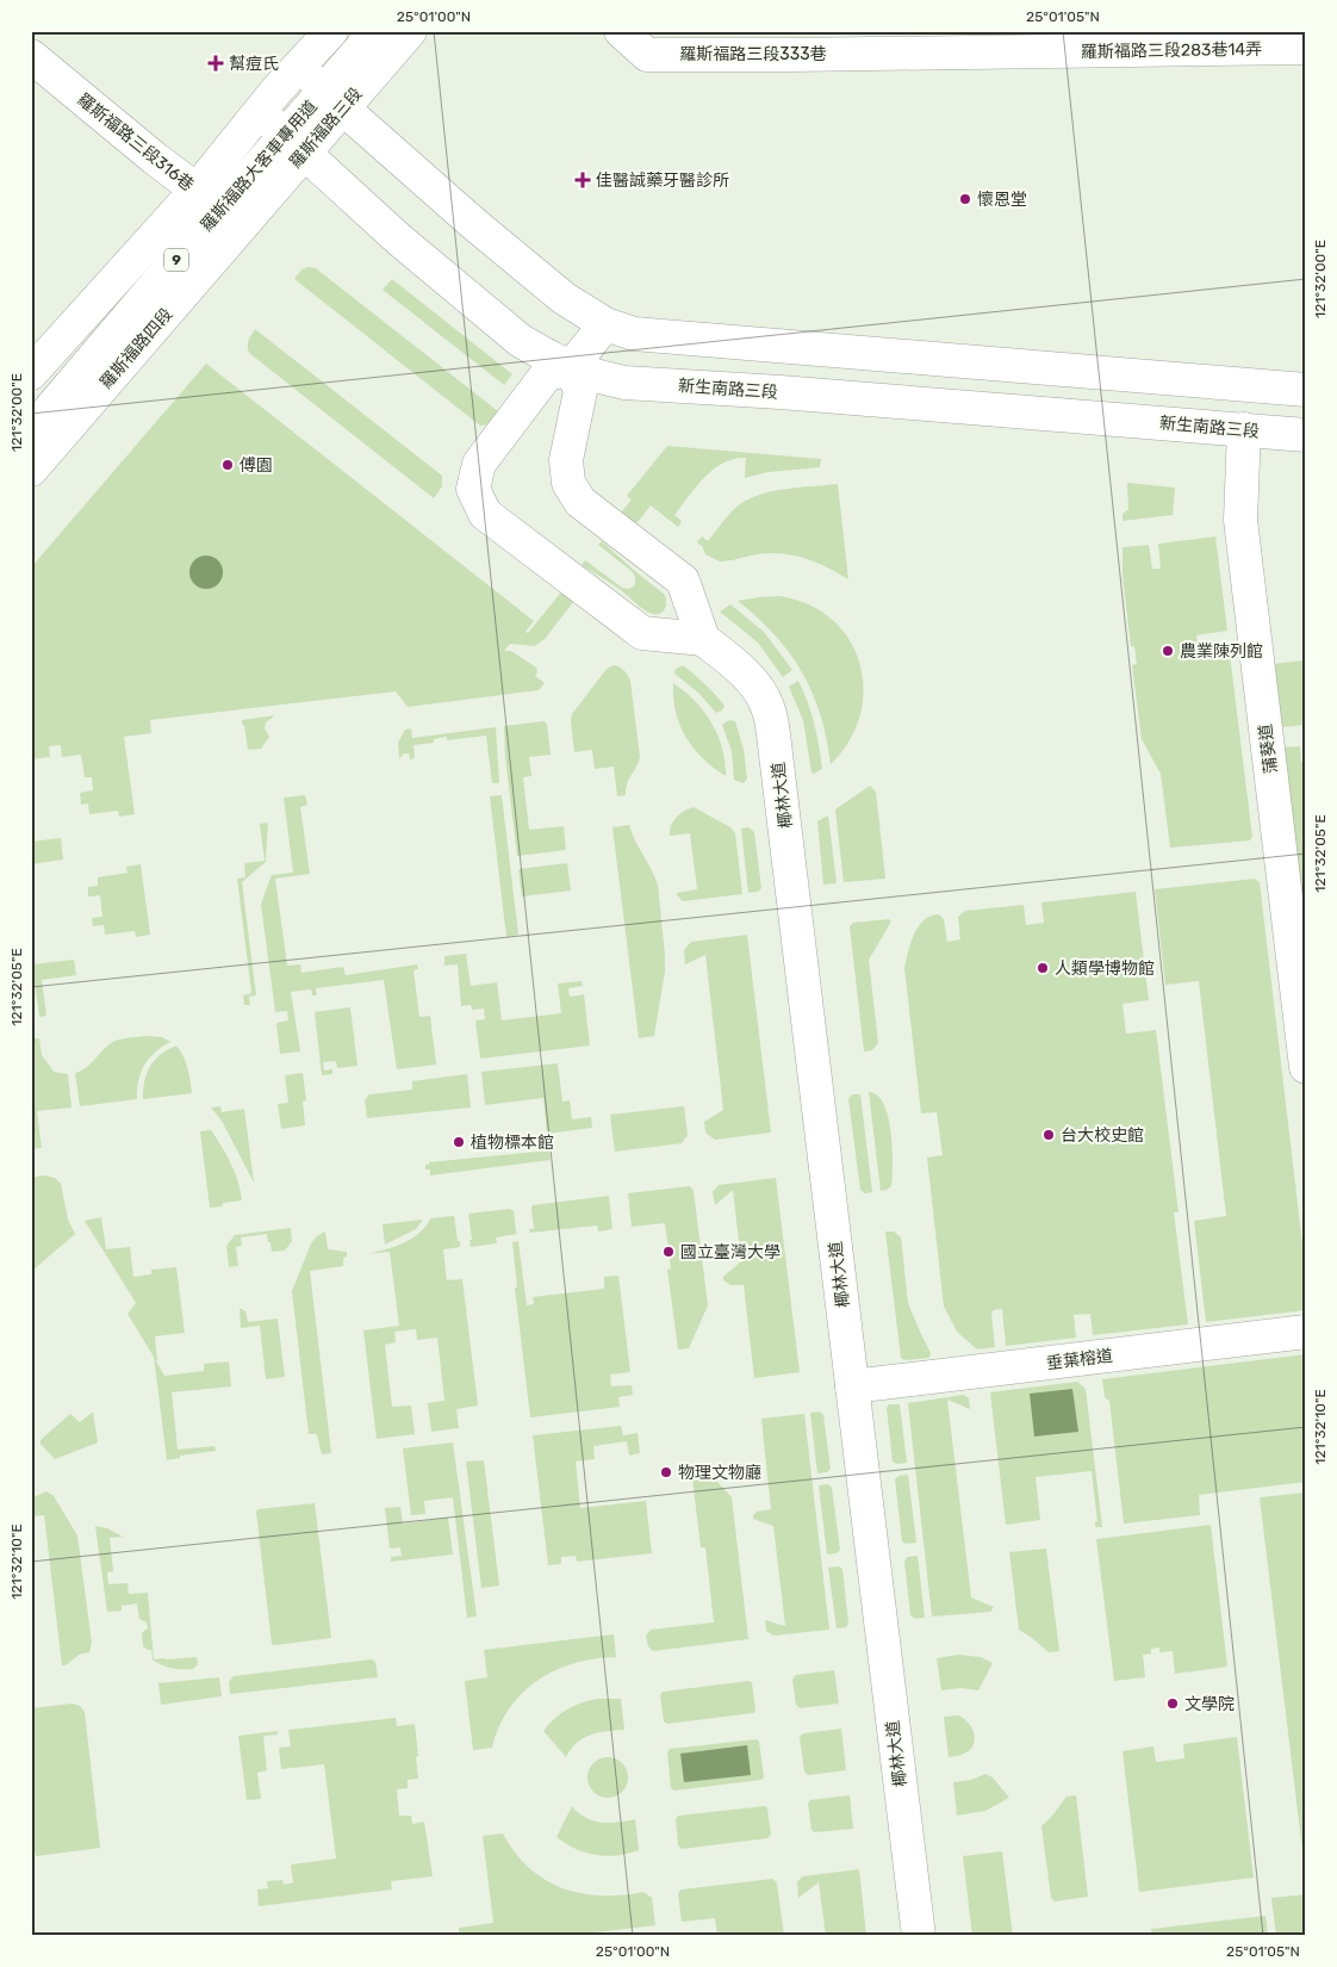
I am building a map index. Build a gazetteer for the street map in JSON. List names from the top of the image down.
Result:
{
  "streets": {
    "main road": [
      "羅斯福路三段283巷14弄",
      "羅斯福路三段333巷",
      "羅斯福路三段",
      "羅斯福路三段316巷",
      "羅斯福路大客車專用道",
      "9",
      "羅斯福路四段",
      "新生南路三段",
      "蒲葵道",
      "椰林大道",
      "垂葉榕道"
    ]
  },
  "crossings": [
    ["羅斯福路三段283巷14弄", "羅斯福路三段333巷"],
    ["羅斯福路三段", "羅斯福路大客車專用道"],
    ["羅斯福路三段", "9"],
    ["羅斯福路三段", "新生南路三段"],
    ["羅斯福路三段316巷", "羅斯福路大客車專用道"],
    ["羅斯福路三段316巷", "9"],
    ["羅斯福路三段316巷", "羅斯福路四段"],
    ["羅斯福路大客車專用道", "9"],
    ["羅斯福路大客車專用道", "羅斯福路四段"],
    ["羅斯福路大客車專用道", "新生南路三段"],
    ["9", "羅斯福路四段"],
    ["新生南路三段", "蒲葵道"],
    ["椰林大道", "垂葉榕道"]
  ],
  "places": {
    "health": ["幫痘氏", "佳醫誠藥牙醫診所"],
    "other": [
      "懷恩堂",
      "傅園",
      "農業陳列館",
      "人類學博物館",
      "台大校史館",
      "植物標本館",
      "國立臺灣大學",
      "物理文物廳",
      "文學院"
    ]
  },
  "coordinates": [
    "25°01'00\"N",
    "25°01'05\"N",
    "121°32'00\"E",
    "121°32'05\"E",
    "121°32'10\"E"
  ]
}
